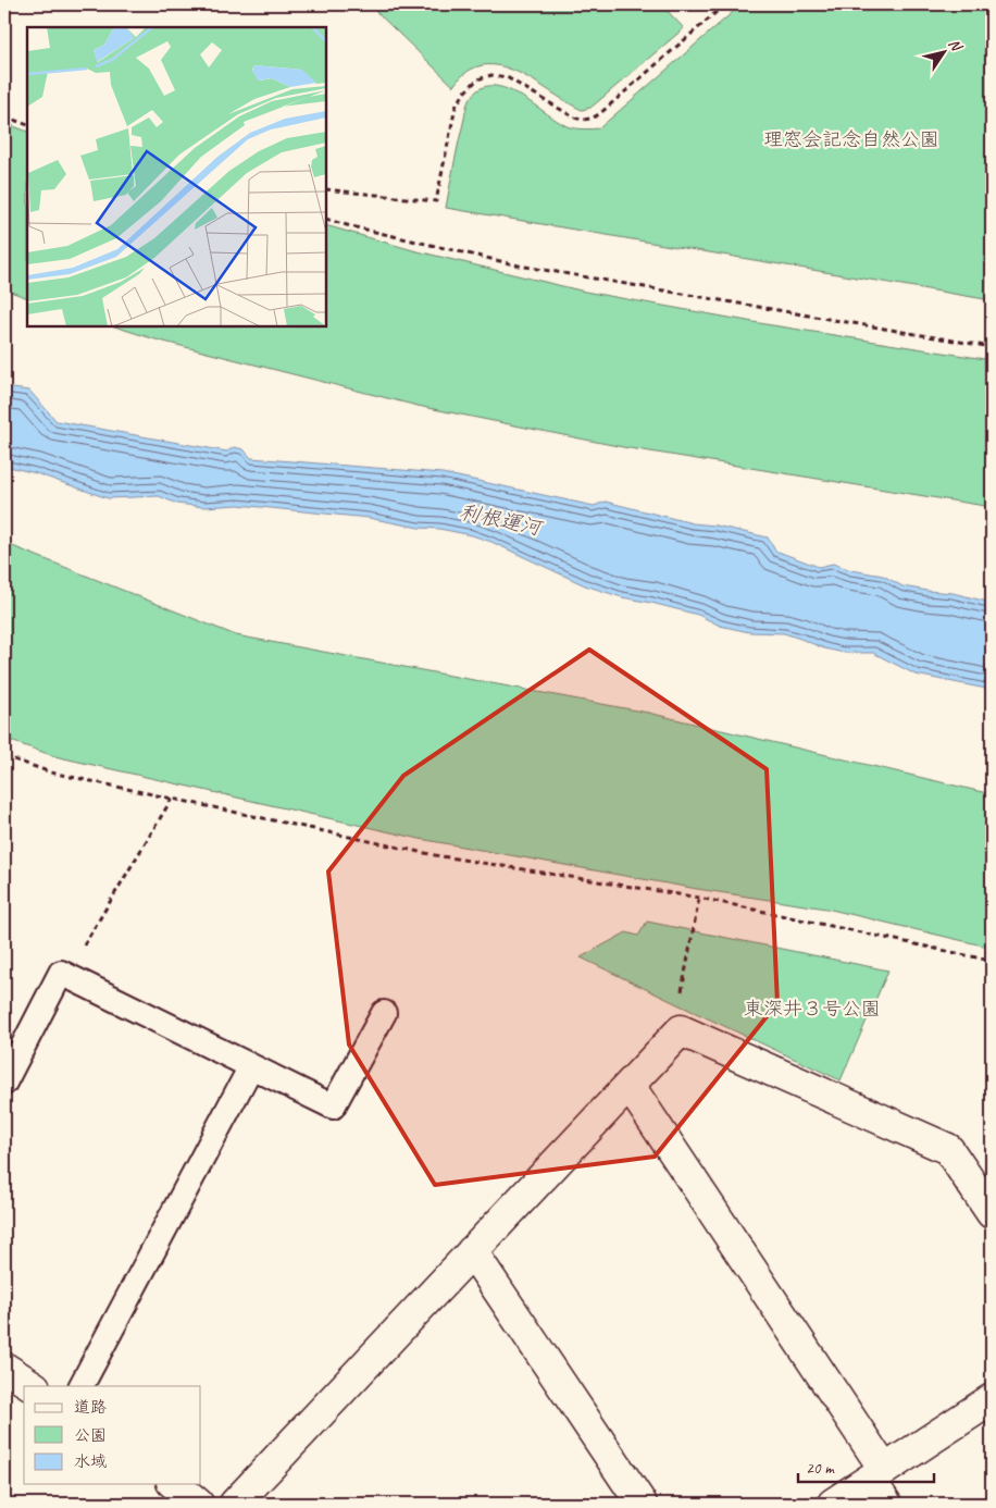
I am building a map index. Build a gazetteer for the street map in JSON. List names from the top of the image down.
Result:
{
  "water": ["利根運河"],
  "parks": ["理窓会記念自然公園", "東深井３号公園"],
  "legend": ["道路", "公園", "水域"],
  "scale_bar": "20 m",
  "north": "top right"
}
